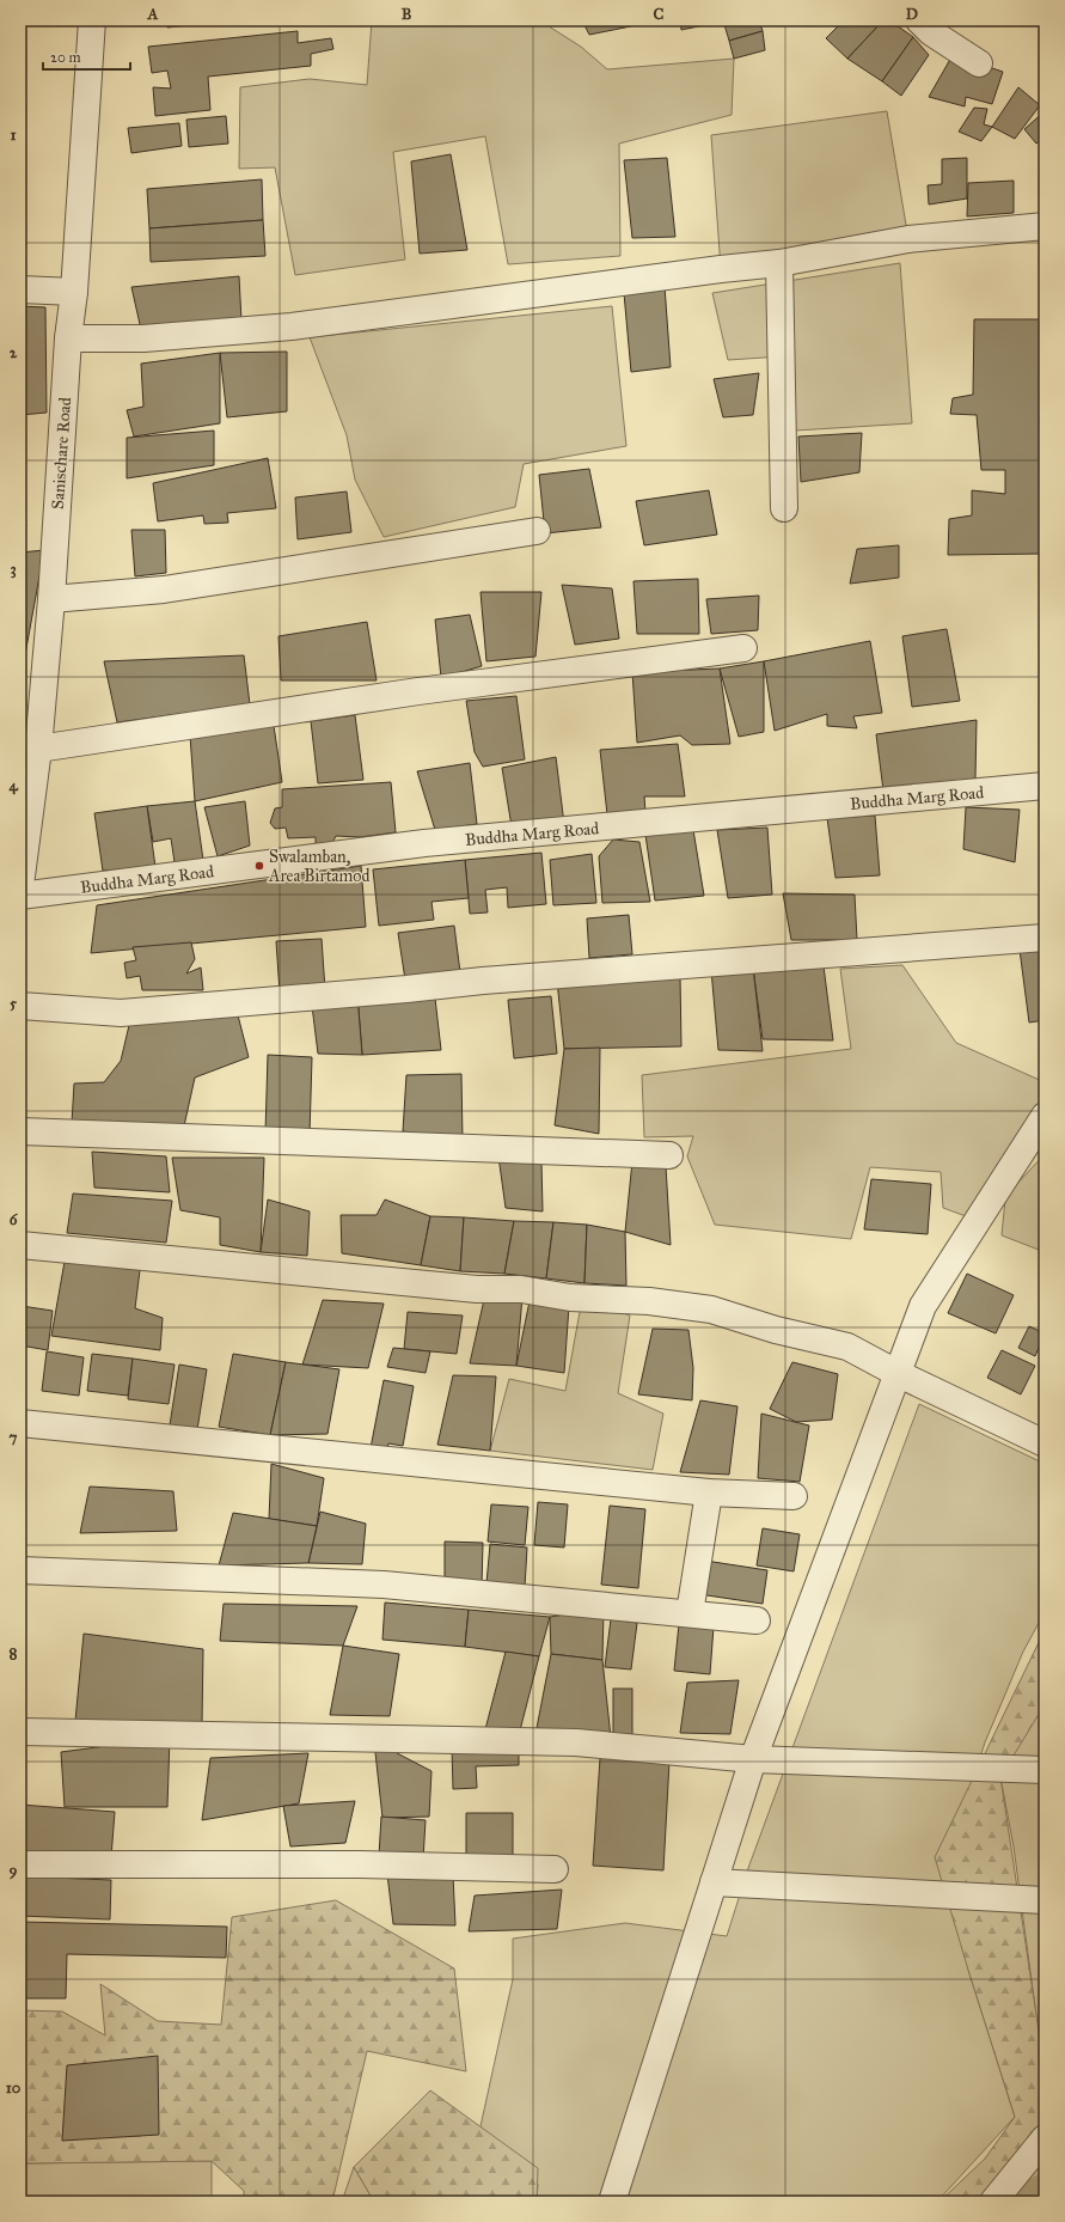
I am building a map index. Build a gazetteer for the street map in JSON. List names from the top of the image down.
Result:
{
  "streets": {
    "street": ["Sanischare Road", "Buddha Marg Road"]
  },
  "places": ["Swalamban, Area Birtamod"],
  "scale_bar": "20 m",
  "grid": {
    "columns": [
      "A",
      "B",
      "C",
      "D"
    ],
    "rows": [
      "1",
      "2",
      "3",
      "4",
      "5",
      "6",
      "7",
      "8",
      "9",
      "10"
    ]
  }
}
